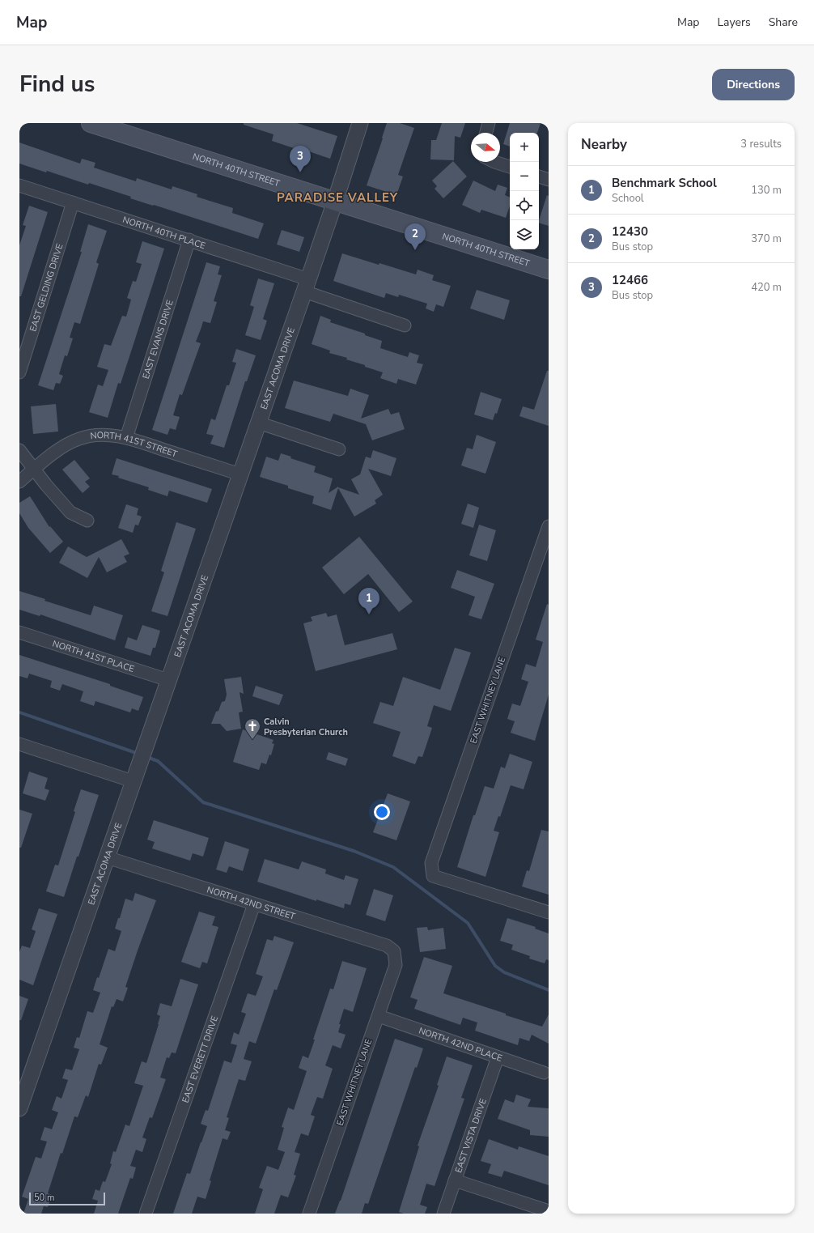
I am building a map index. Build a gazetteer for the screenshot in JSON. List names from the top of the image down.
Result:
{
  "streets": {
    "main road": ["NORTH 40TH STREET"],
    "street": [
      "NORTH 40TH PLACE",
      "EAST GELDING DRIVE",
      "EAST EVANS DRIVE",
      "EAST ACOMA DRIVE",
      "NORTH 41ST STREET",
      "NORTH 41ST PLACE",
      "EAST WHITNEY LANE",
      "NORTH 42ND STREET",
      "NORTH 42ND PLACE",
      "EAST EVERETT DRIVE",
      "EAST VISTA DRIVE"
    ]
  },
  "crossings": [
    ["NORTH 40TH STREET", "EAST ACOMA DRIVE"],
    ["NORTH 40TH PLACE", "EAST GELDING DRIVE"],
    ["NORTH 40TH PLACE", "EAST EVANS DRIVE"],
    ["NORTH 40TH PLACE", "EAST ACOMA DRIVE"],
    ["EAST EVANS DRIVE", "NORTH 41ST STREET"],
    ["EAST ACOMA DRIVE", "NORTH 41ST STREET"],
    ["EAST ACOMA DRIVE", "NORTH 41ST PLACE"],
    ["EAST ACOMA DRIVE", "NORTH 42ND STREET"],
    ["EAST WHITNEY LANE", "NORTH 42ND STREET"],
    ["EAST WHITNEY LANE", "NORTH 42ND PLACE"],
    ["NORTH 42ND STREET", "EAST EVERETT DRIVE"],
    ["NORTH 42ND PLACE", "EAST VISTA DRIVE"]
  ],
  "districts": ["PARADISE VALLEY"],
  "places": {
    "church": ["Calvin Presbyterian Church"]
  },
  "scale_bar": "50 m",
  "north": "right",
  "page": {
    "header": "Map",
    "nav": ["Map", "Layers", "Share"],
    "title": "Find us",
    "buttons": "Directions",
    "heading": ["Nearby", "3 results"],
    "map_buttons": ["+", "−"],
    "pins": ["3", "2", "1"],
    "list": [
      {
        "mark": "1",
        "name": "Benchmark School",
        "note": "School",
        "value": "130 m"
      },
      {
        "mark": "2",
        "name": "12430",
        "note": "Bus stop",
        "value": "370 m"
      },
      {
        "mark": "3",
        "name": "12466",
        "note": "Bus stop",
        "value": "420 m"
      }
    ],
    "scale": "50 m"
  }
}
